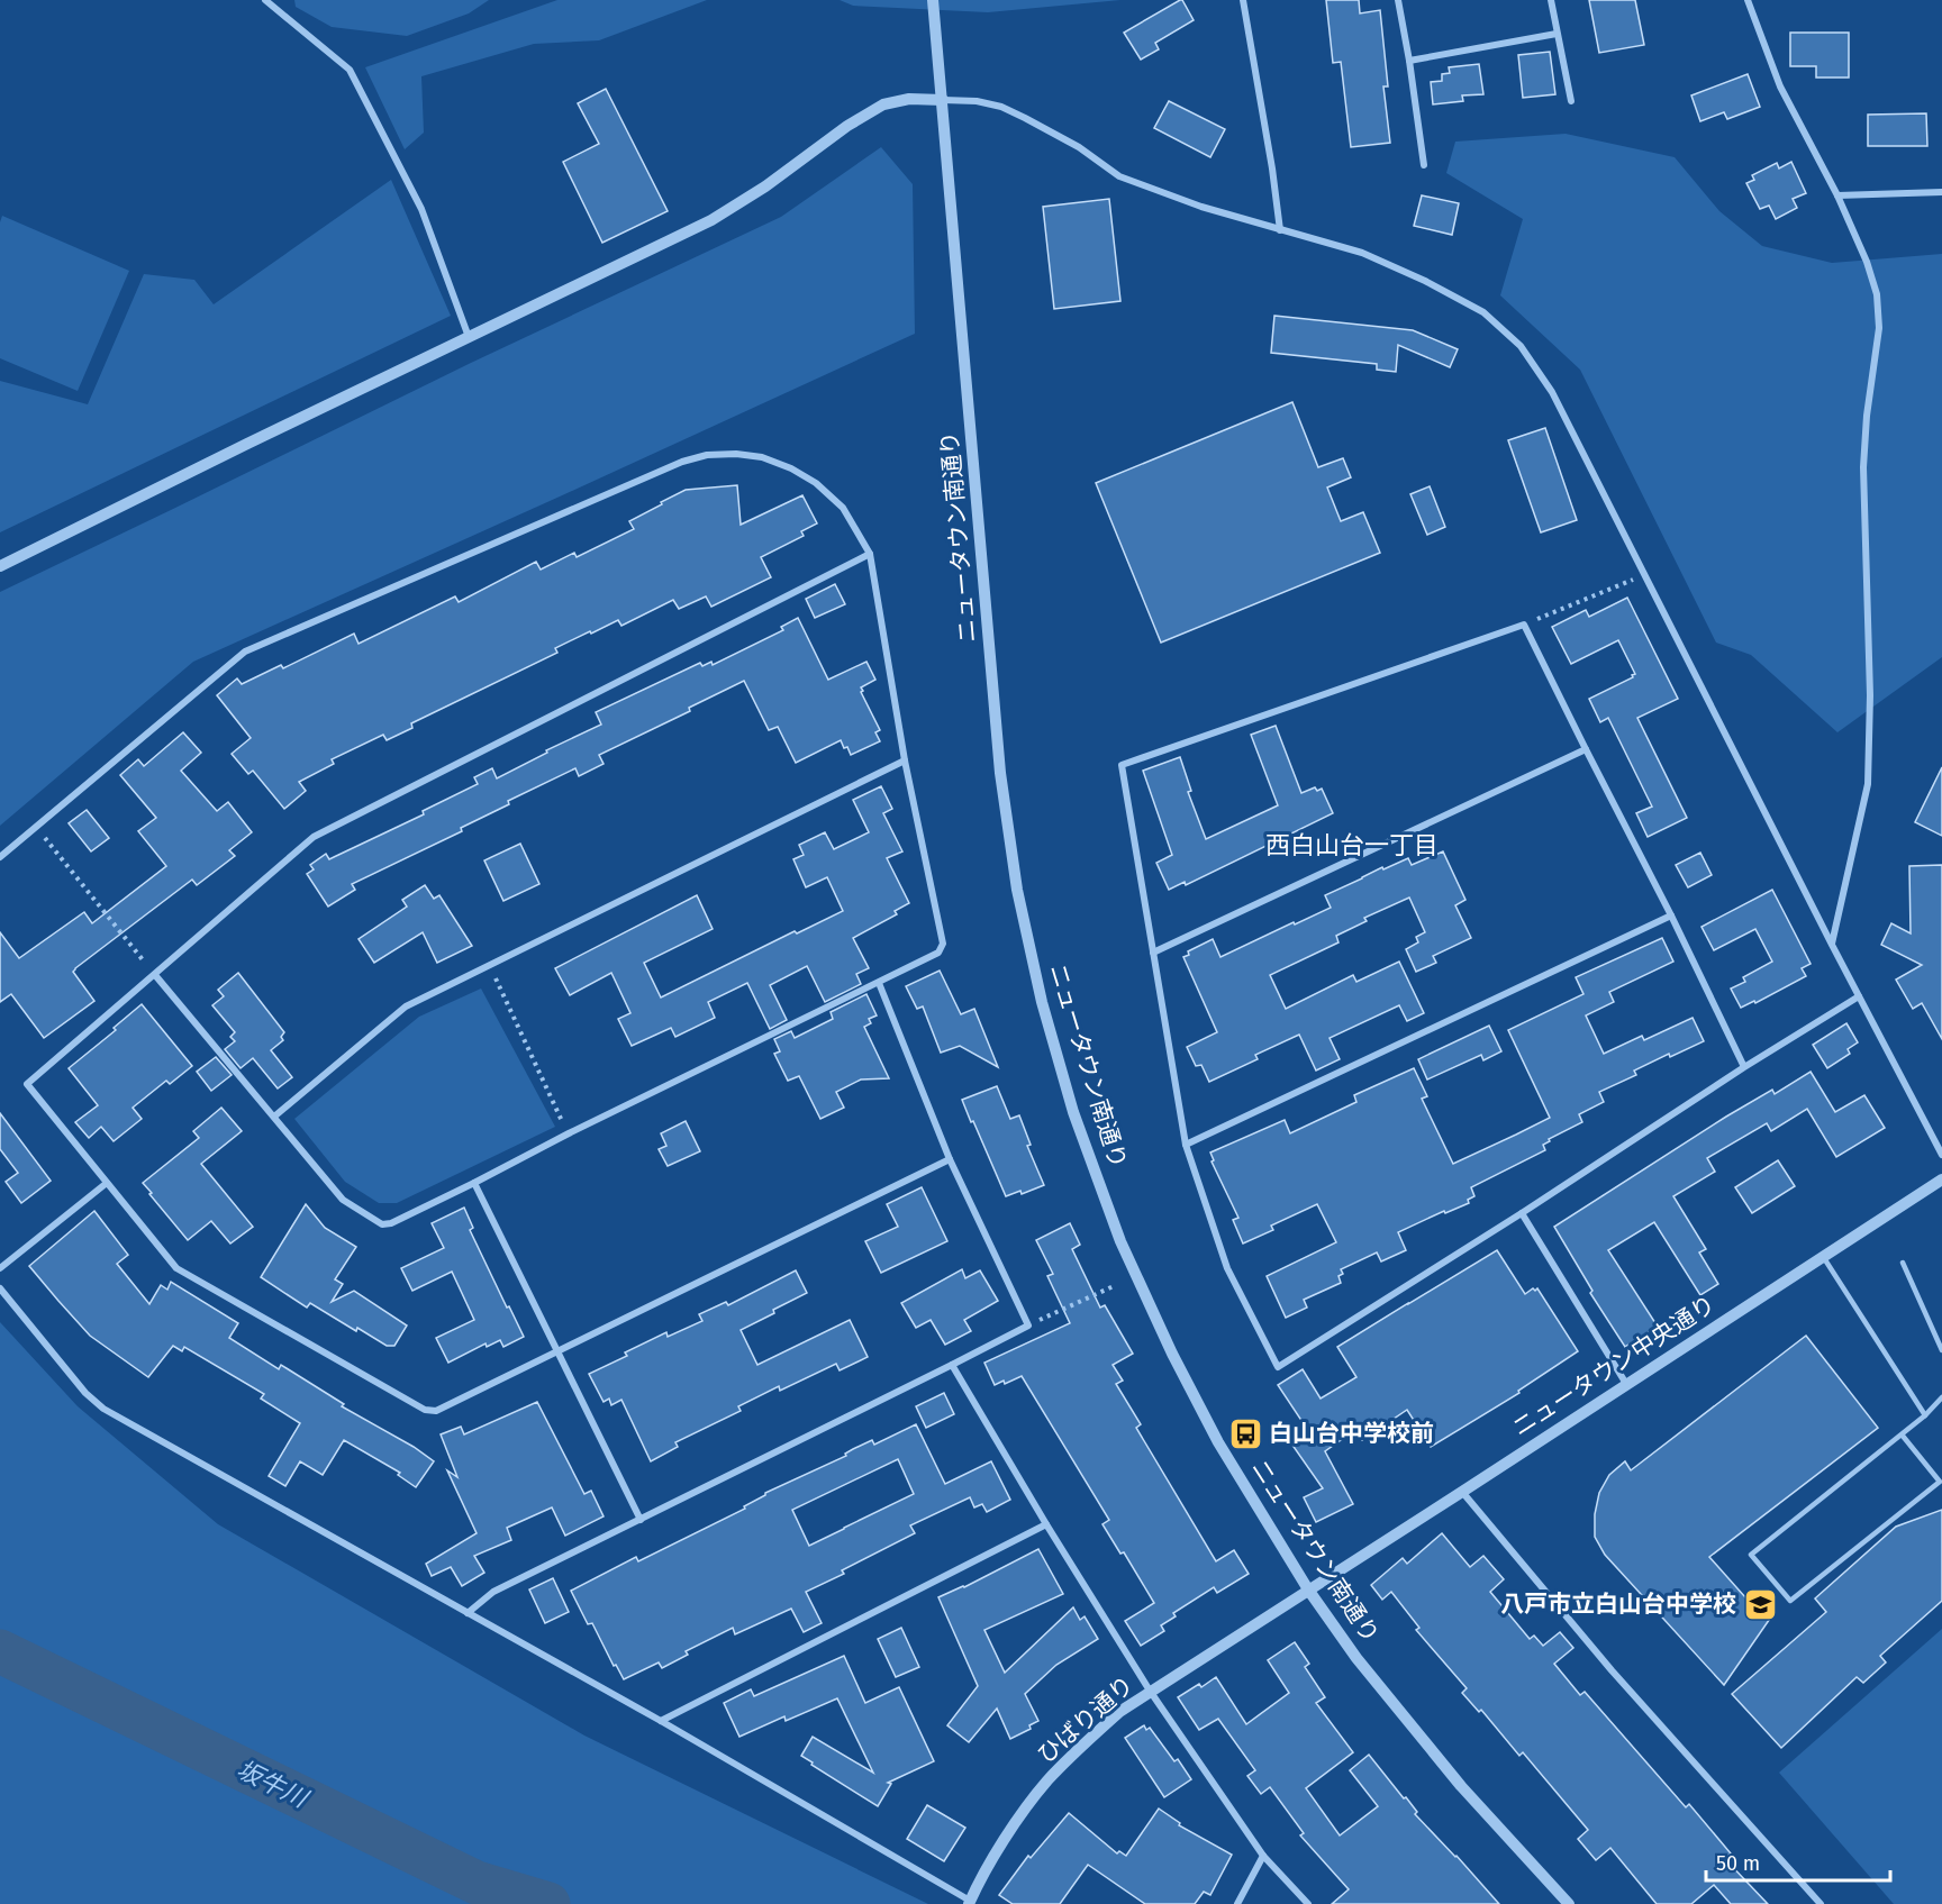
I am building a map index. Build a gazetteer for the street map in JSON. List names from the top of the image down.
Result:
{
  "streets": {
    "street": ["ニュータウン南通り", "ニュータウン中央通り", "ひばり通り"]
  },
  "crossings": [
    ["ニュータウン南通り", "ニュータウン中央通り"],
    ["ニュータウン南通り", "ひばり通り"],
    ["ニュータウン中央通り", "ひばり通り"]
  ],
  "districts": ["西白山台一丁目"],
  "water": ["坂牛川"],
  "places": {
    "bus stop": ["白山台中学校前"],
    "school or university": ["八戸市立白山台中学校"]
  },
  "scale_bar": "50 m"
}
